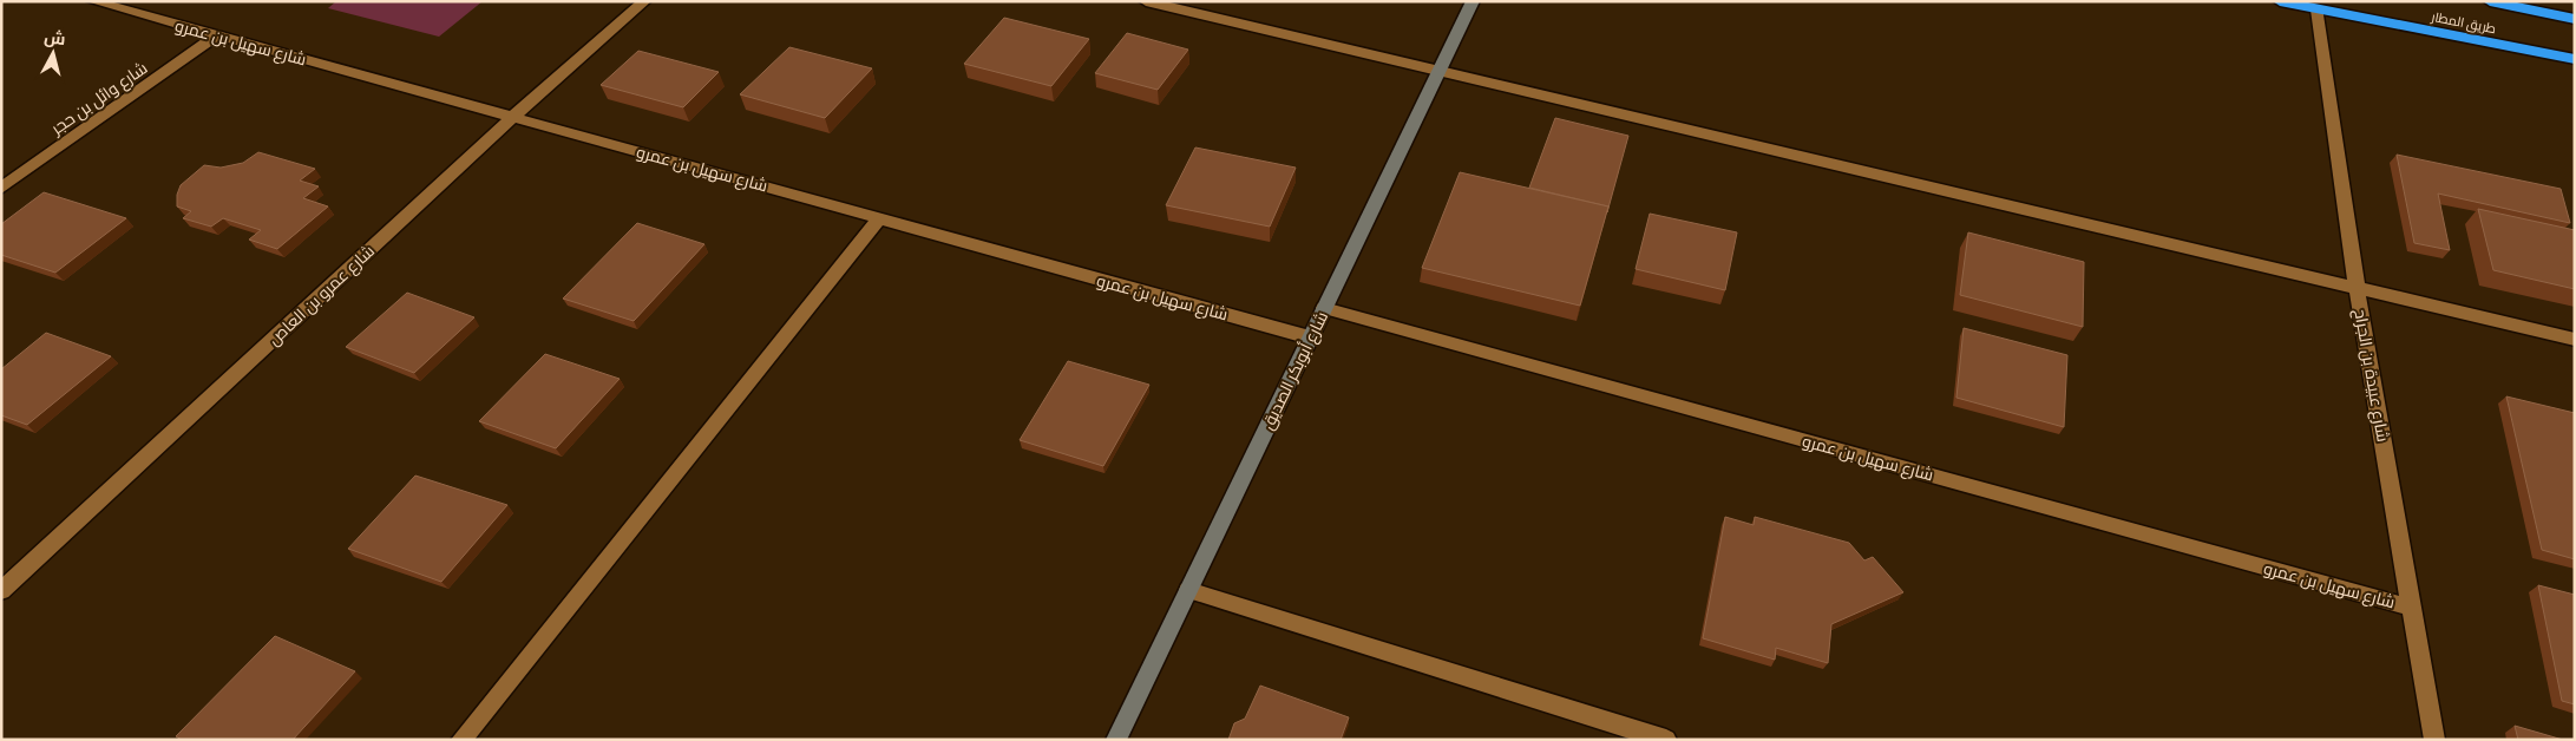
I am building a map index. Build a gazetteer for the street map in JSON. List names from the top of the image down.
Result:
{
  "streets": {
    "highway": ["طريق المطار"],
    "street": [
      "شارع سهيل بن عمرو",
      "شارع وائل بن حجر",
      "شارع عمرو بن العاص",
      "شارع أبوبكر الصديق",
      "شارع عبيدة بن الجراح"
    ]
  },
  "crossings": [
    ["طريق المطار", "شارع عبيدة بن الجراح"],
    ["شارع سهيل بن عمرو", "شارع وائل بن حجر"],
    ["شارع سهيل بن عمرو", "شارع عمرو بن العاص"],
    ["شارع سهيل بن عمرو", "شارع أبوبكر الصديق"],
    ["شارع سهيل بن عمرو", "شارع عبيدة بن الجراح"]
  ],
  "north": "top"
}
